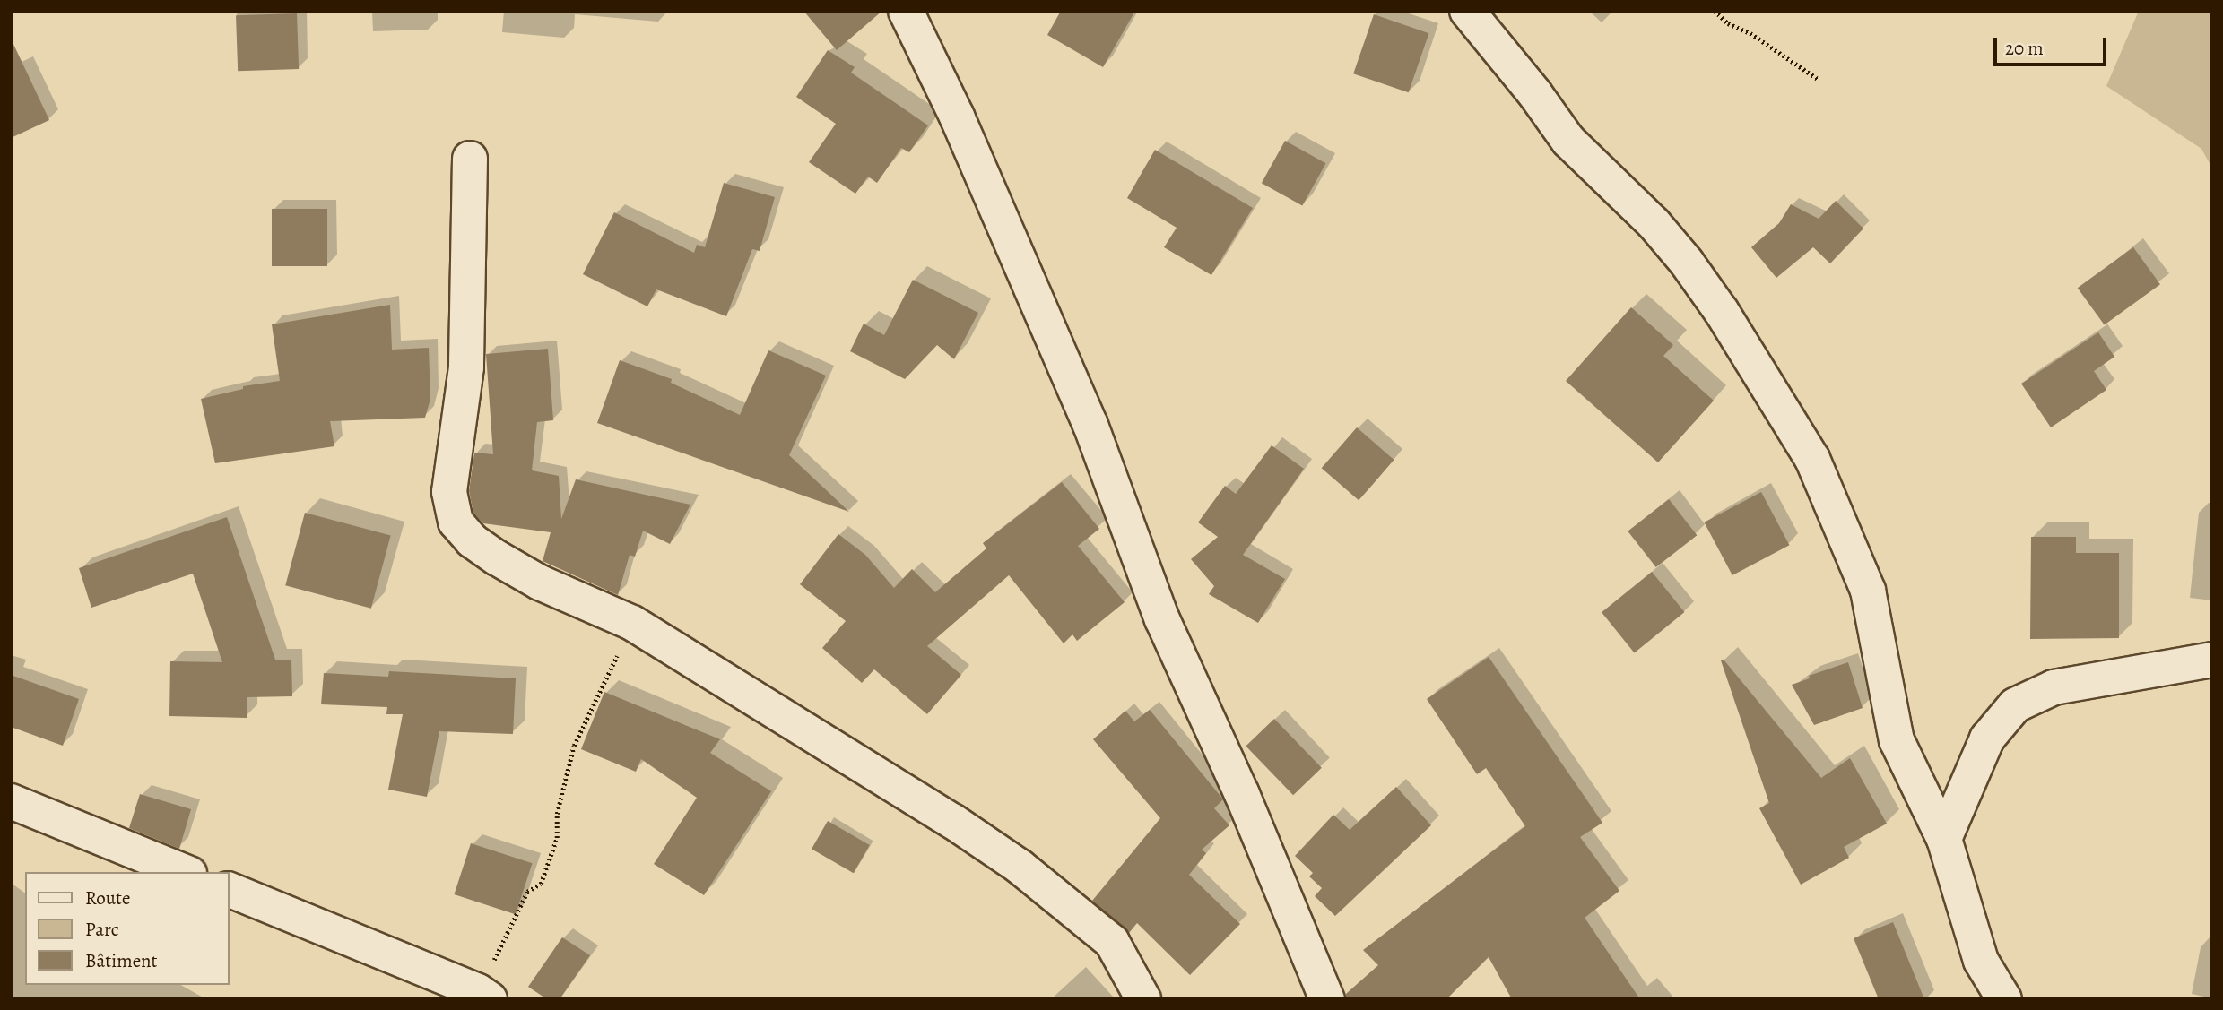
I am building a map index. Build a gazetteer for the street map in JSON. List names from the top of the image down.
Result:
{
  "legend": ["Route", "Parc", "Bâtiment"],
  "scale_bar": "20 m"
}
